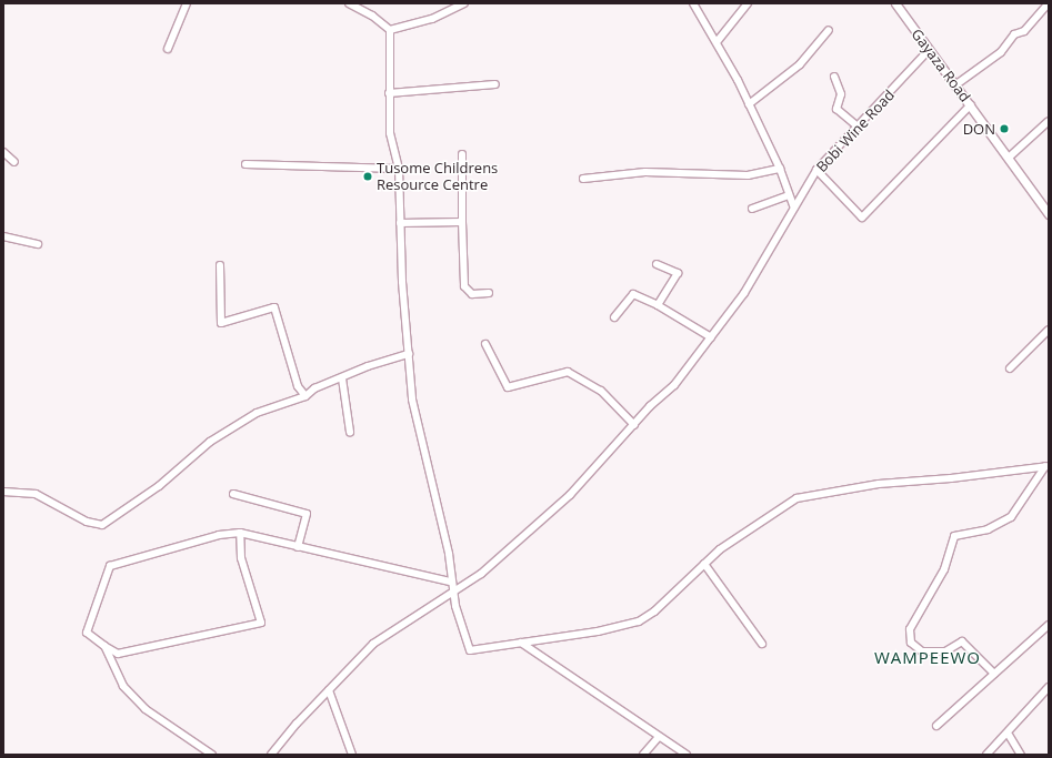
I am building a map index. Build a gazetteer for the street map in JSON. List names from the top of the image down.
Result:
{
  "streets": {
    "main road": ["Gayaza Road"],
    "street": ["Bobi Wine Road"]
  },
  "crossings": [
    ["Gayaza Road", "Bobi Wine Road"]
  ],
  "districts": ["WAMPEEWO"],
  "places": ["DON", "Tusome Childrens Resource Centre"]
}
